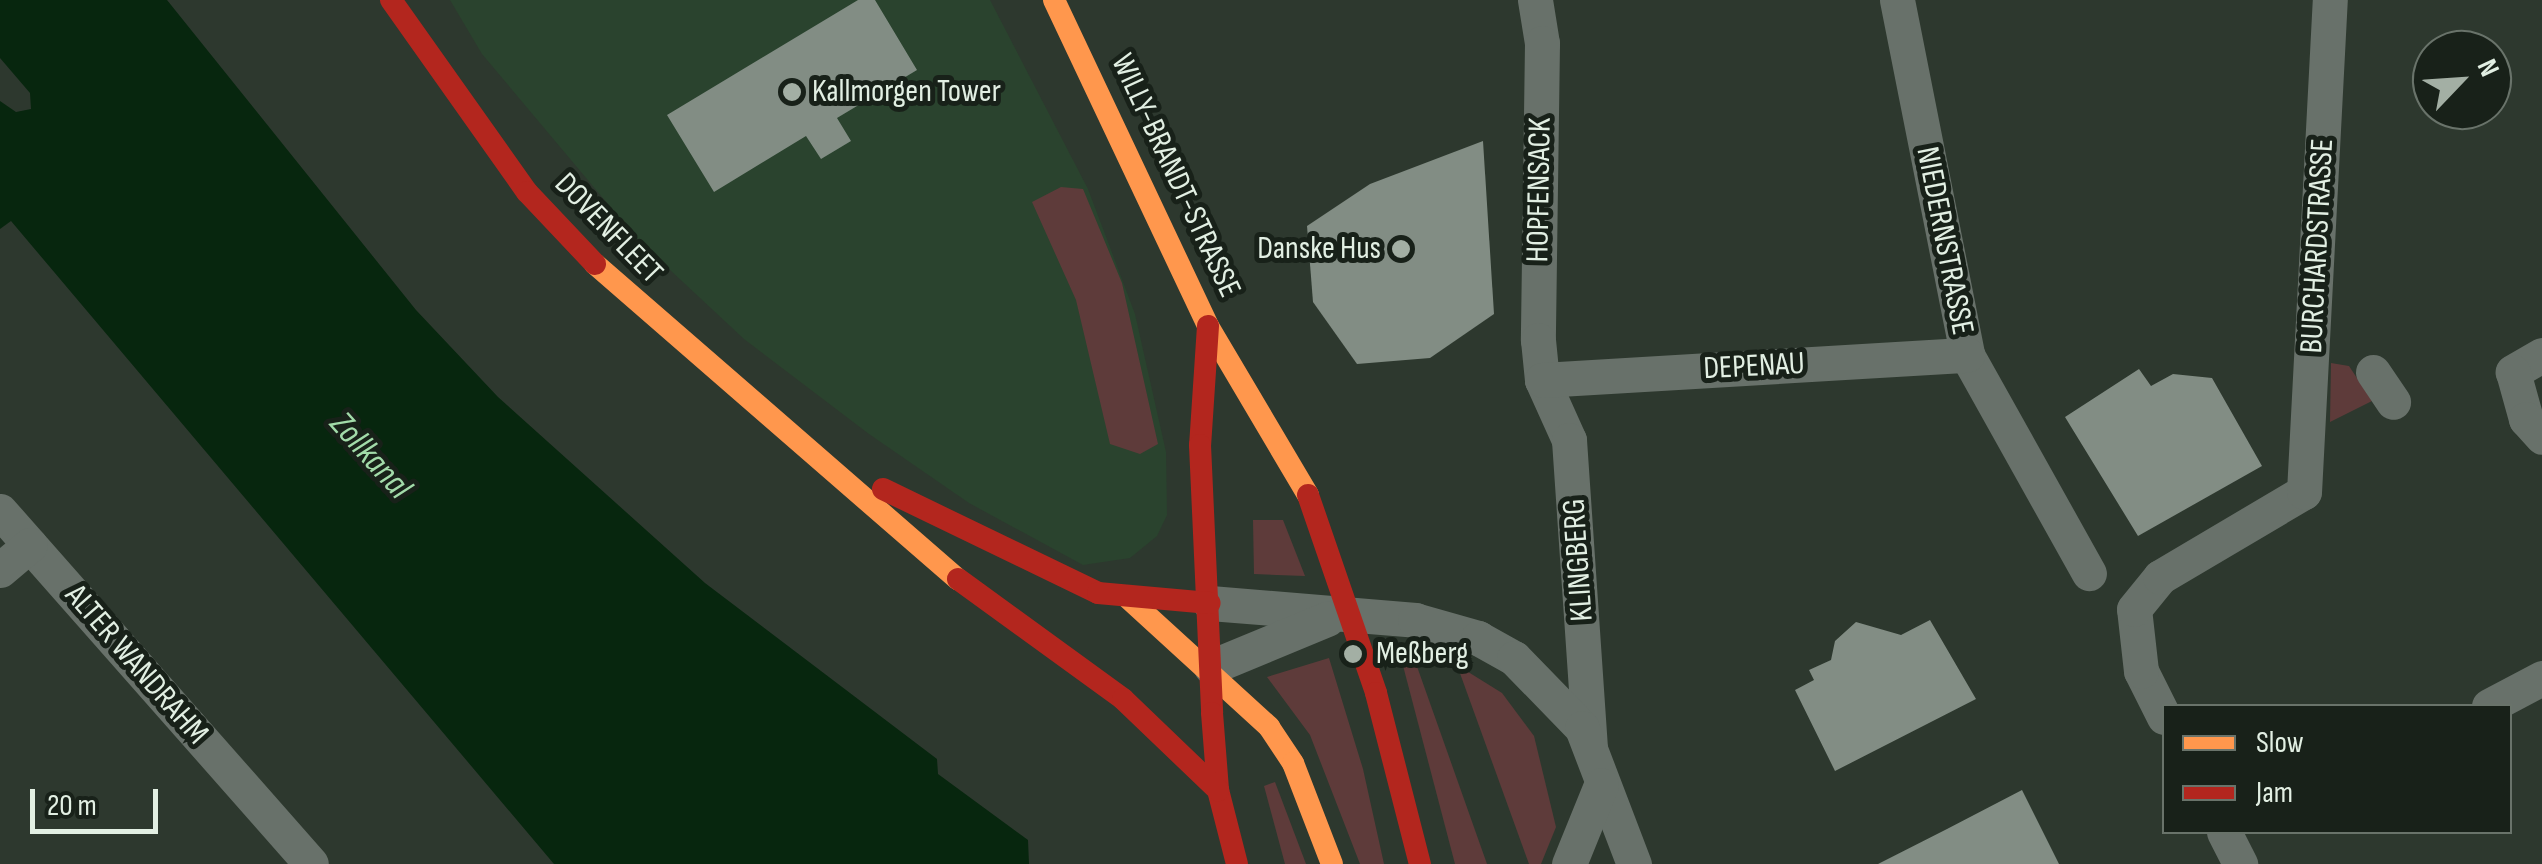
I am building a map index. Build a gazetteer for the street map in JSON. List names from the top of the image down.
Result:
{
  "streets": {
    "main road": ["WILLY-BRANDT-STRASSE", "DOVENFLEET"],
    "street": [
      "HOPFENSACK",
      "NIEDERNSTRASSE",
      "BURCHARDSTRASSE",
      "DEPENAU",
      "KLINGBERG",
      "ALTER WANDRAHM"
    ]
  },
  "crossings": [
    ["WILLY-BRANDT-STRASSE", "DOVENFLEET"],
    ["HOPFENSACK", "DEPENAU"],
    ["HOPFENSACK", "KLINGBERG"],
    ["NIEDERNSTRASSE", "DEPENAU"],
    ["DEPENAU", "KLINGBERG"]
  ],
  "water": ["Zollkanal"],
  "places": ["Kallmorgen Tower", "Danske Hus", "Meßberg"],
  "legend": ["Slow", "Jam"],
  "scale_bar": "20 m",
  "north": "top right"
}
